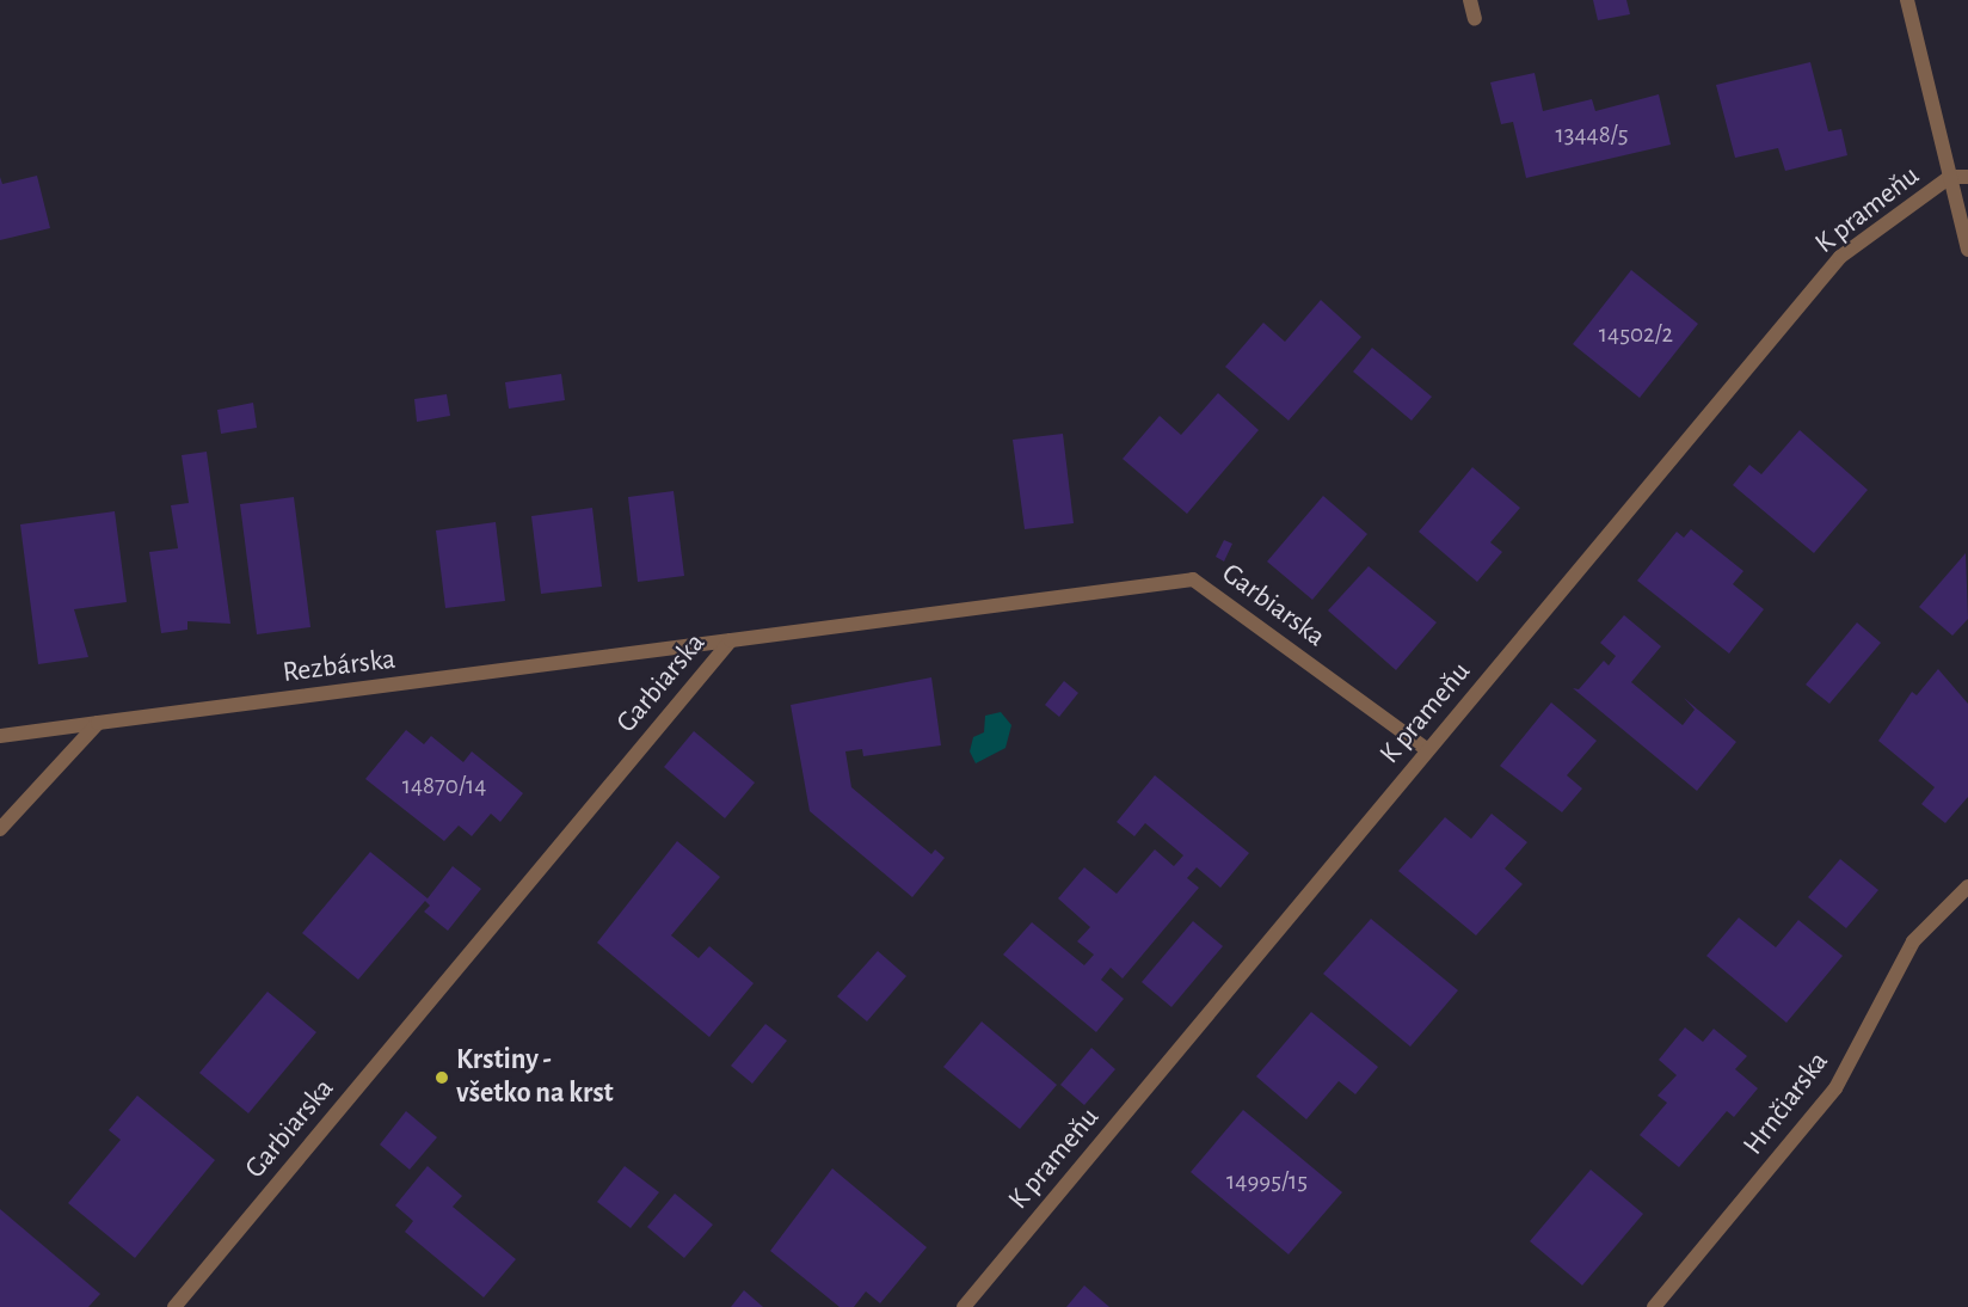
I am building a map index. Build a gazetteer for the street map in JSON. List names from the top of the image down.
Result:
{
  "streets": {
    "street": [
      "K prameňu",
      "Garbiarska",
      "Rezbárska",
      "Hrnčiarska"
    ]
  },
  "crossings": [
    ["K prameňu", "Garbiarska"],
    ["Garbiarska", "Rezbárska"]
  ],
  "places": ["Krstiny - všetko na krst"],
  "house_numbers": [
    "13448/5",
    "14502/2",
    "14870/14",
    "14995/15"
  ]
}
